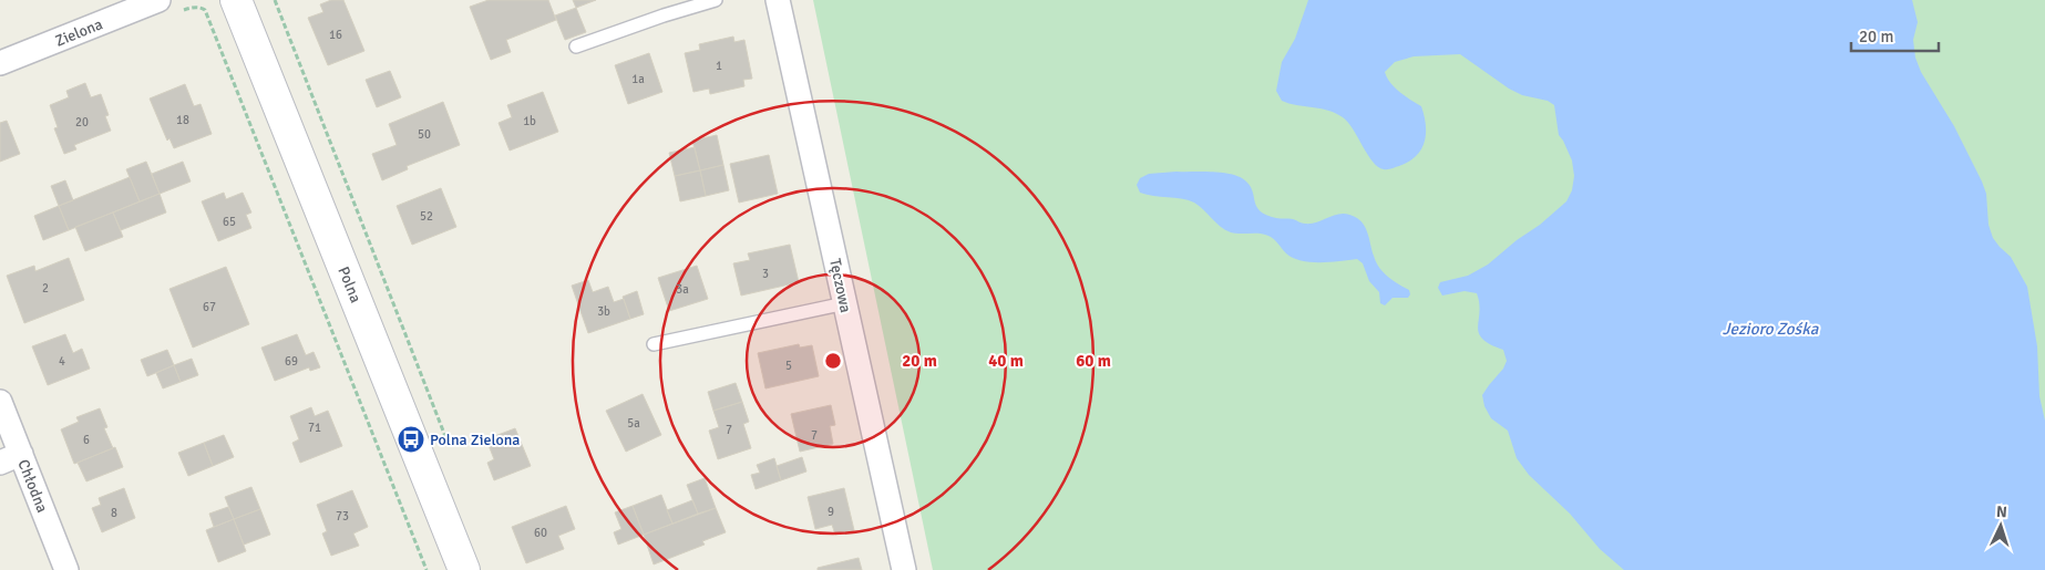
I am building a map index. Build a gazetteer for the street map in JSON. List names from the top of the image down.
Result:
{
  "streets": {
    "street": [
      "Zielona",
      "Polna",
      "Tęczowa",
      "Chłodna"
    ]
  },
  "water": ["Jezioro Zośka"],
  "places": {
    "bus stop": ["Polna Zielona"]
  },
  "house_numbers": [
    "16",
    "1",
    "1a",
    "18",
    "1b",
    "20",
    "50",
    "52",
    "65",
    "3",
    "2",
    "3a",
    "67",
    "3b",
    "4",
    "69",
    "5",
    "5a",
    "71",
    "7",
    "7",
    "6",
    "9",
    "8",
    "73",
    "60"
  ],
  "scale_bar": "20 m",
  "north": "top",
  "rings": ["20 m", "40 m", "60 m"]
}
